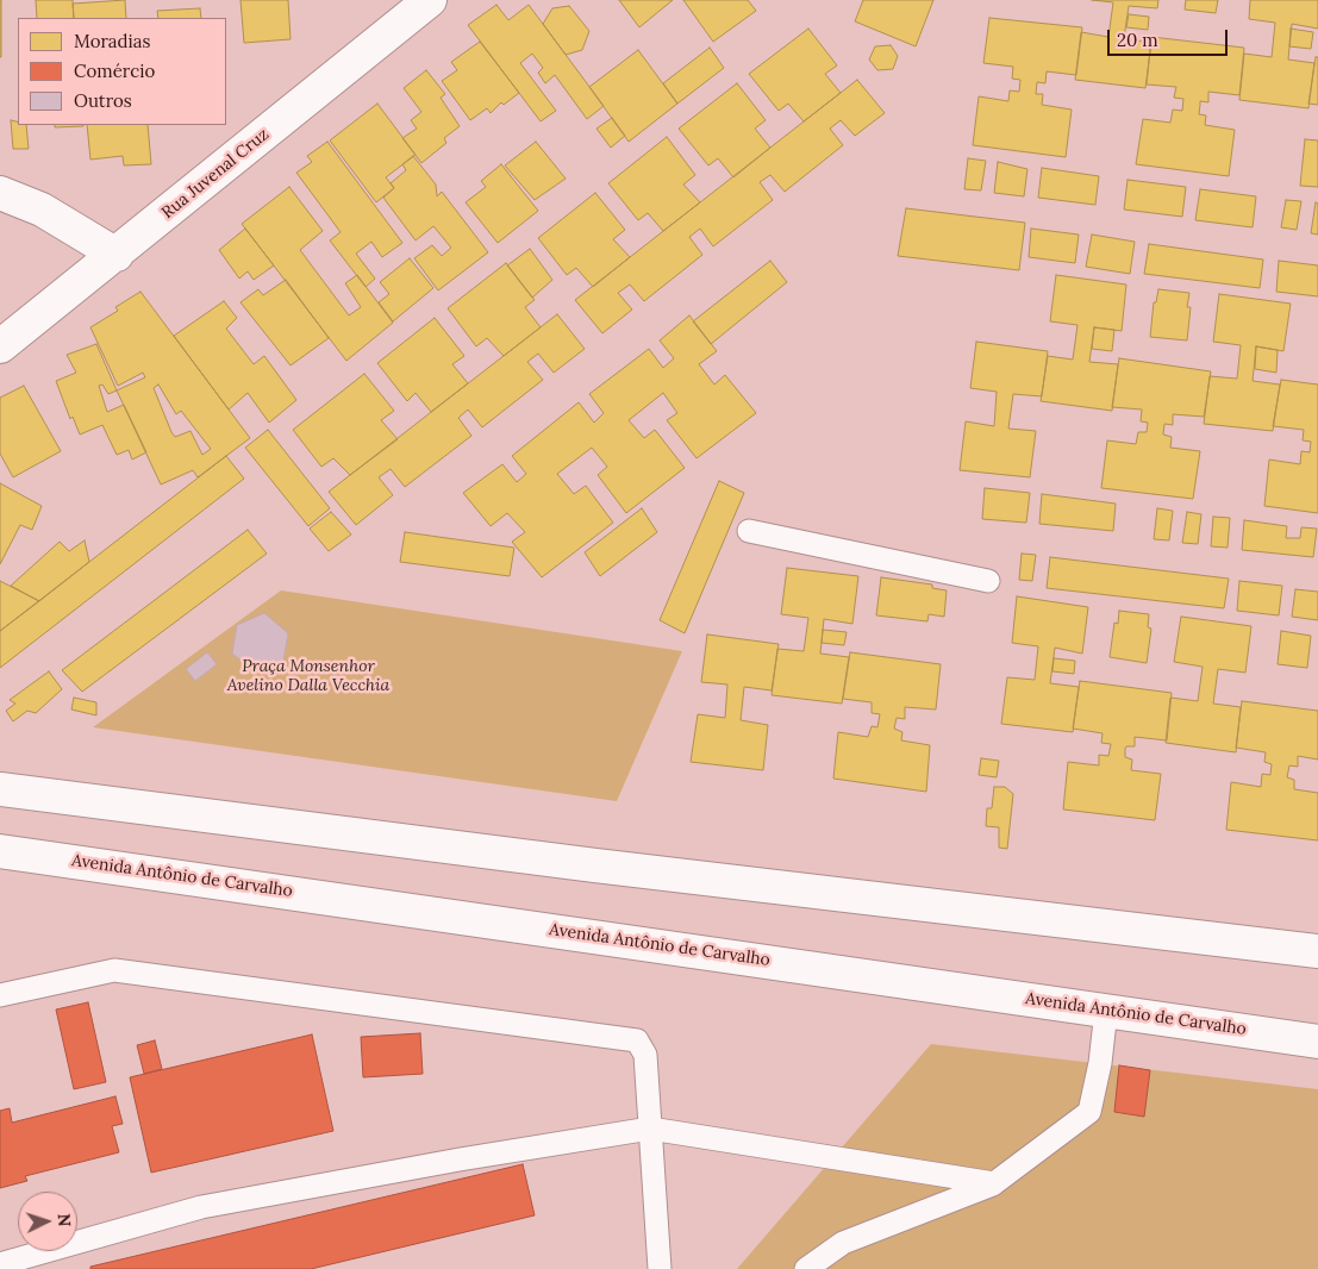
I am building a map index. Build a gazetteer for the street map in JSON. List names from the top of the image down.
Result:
{
  "streets": {
    "main road": ["Rua Juvenal Cruz", "Avenida Antônio de Carvalho"]
  },
  "parks": ["Praça Monsenhor Avelino Dalla Vecchia"],
  "legend": ["Moradias", "Comércio", "Outros"],
  "scale_bar": "20 m",
  "north": "right"
}
